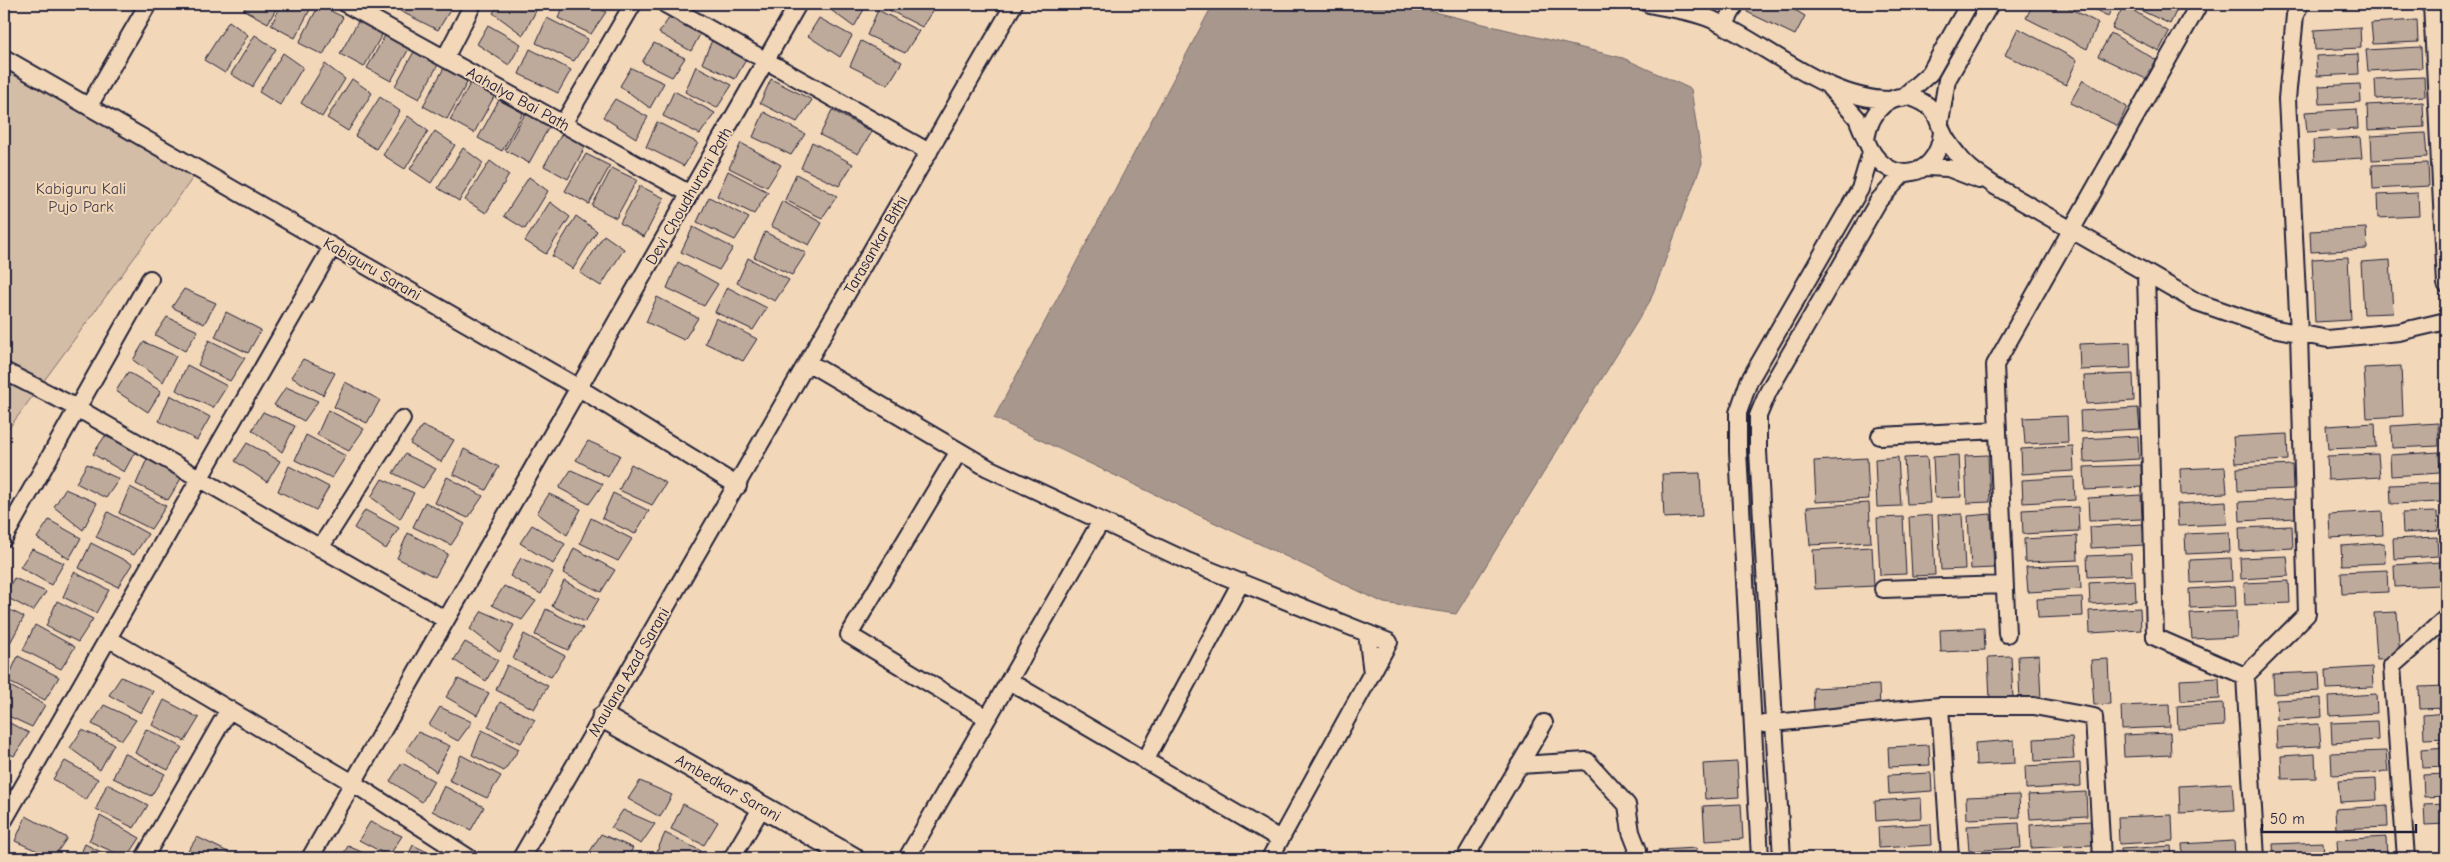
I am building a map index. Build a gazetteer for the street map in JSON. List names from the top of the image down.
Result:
{
  "streets": {
    "street": [
      "Aahalya Bai Path",
      "Devi Choudhurani Path",
      "Tarasankar Bithi",
      "Kabiguru Sarani",
      "Maulana Azad Sarani",
      "Ambedkar Sarani"
    ]
  },
  "crossings": [
    ["Aahalya Bai Path", "Devi Choudhurani Path"],
    ["Devi Choudhurani Path", "Kabiguru Sarani"],
    ["Tarasankar Bithi", "Kabiguru Sarani"],
    ["Tarasankar Bithi", "Maulana Azad Sarani"],
    ["Kabiguru Sarani", "Maulana Azad Sarani"],
    ["Maulana Azad Sarani", "Ambedkar Sarani"]
  ],
  "parks": ["Kabiguru Kali Pujo Park"],
  "scale_bar": "50 m"
}
